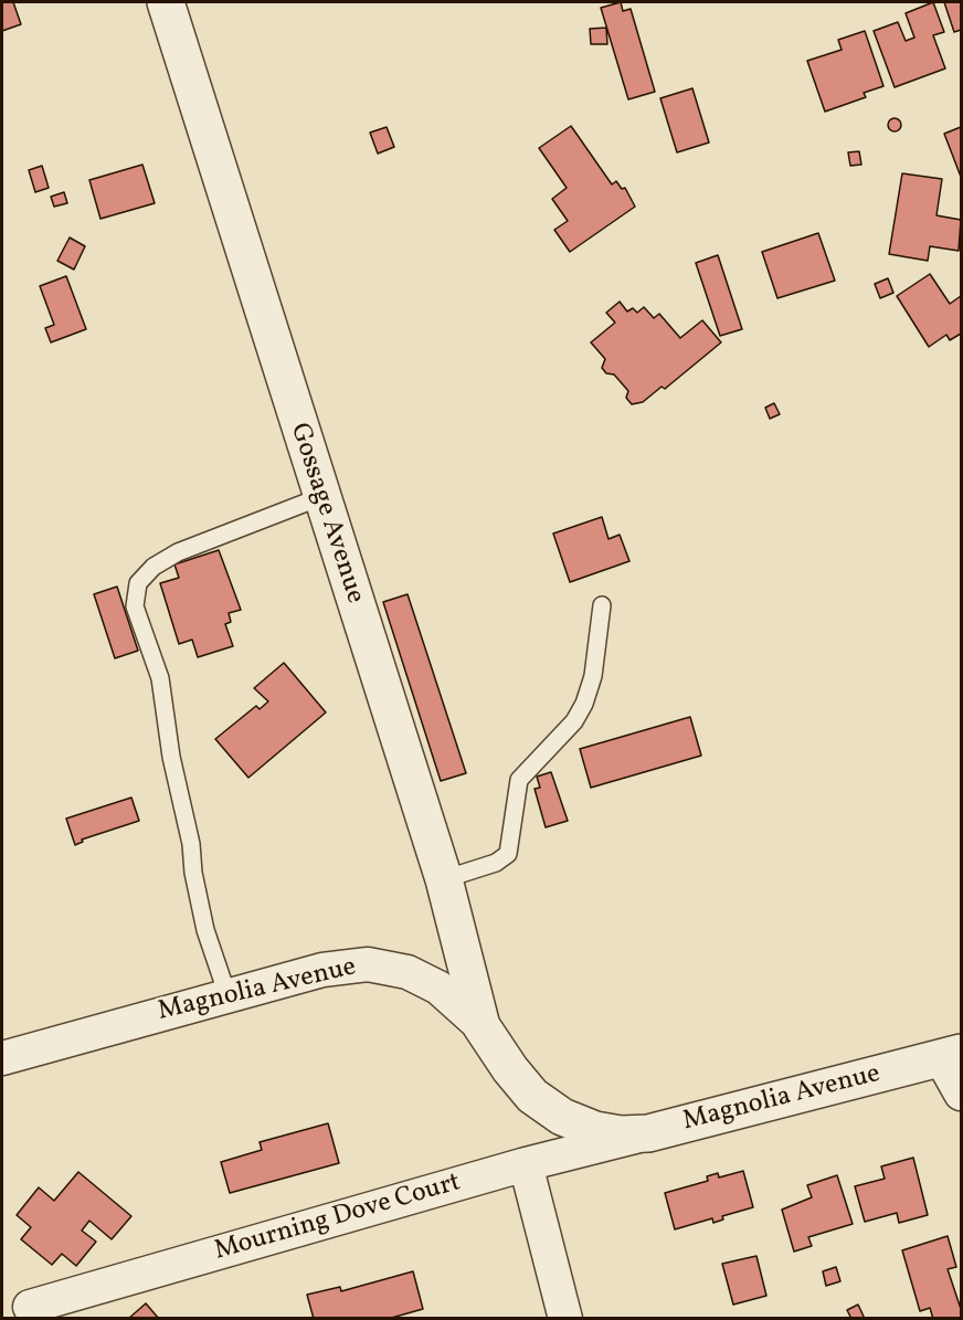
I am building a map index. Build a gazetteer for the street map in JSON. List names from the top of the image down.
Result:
{
  "streets": {
    "street": ["Gossage Avenue", "Magnolia Avenue", "Mourning Dove Court"]
  },
  "crossings": [
    ["Gossage Avenue", "Magnolia Avenue"],
    ["Magnolia Avenue", "Mourning Dove Court"]
  ]
}
